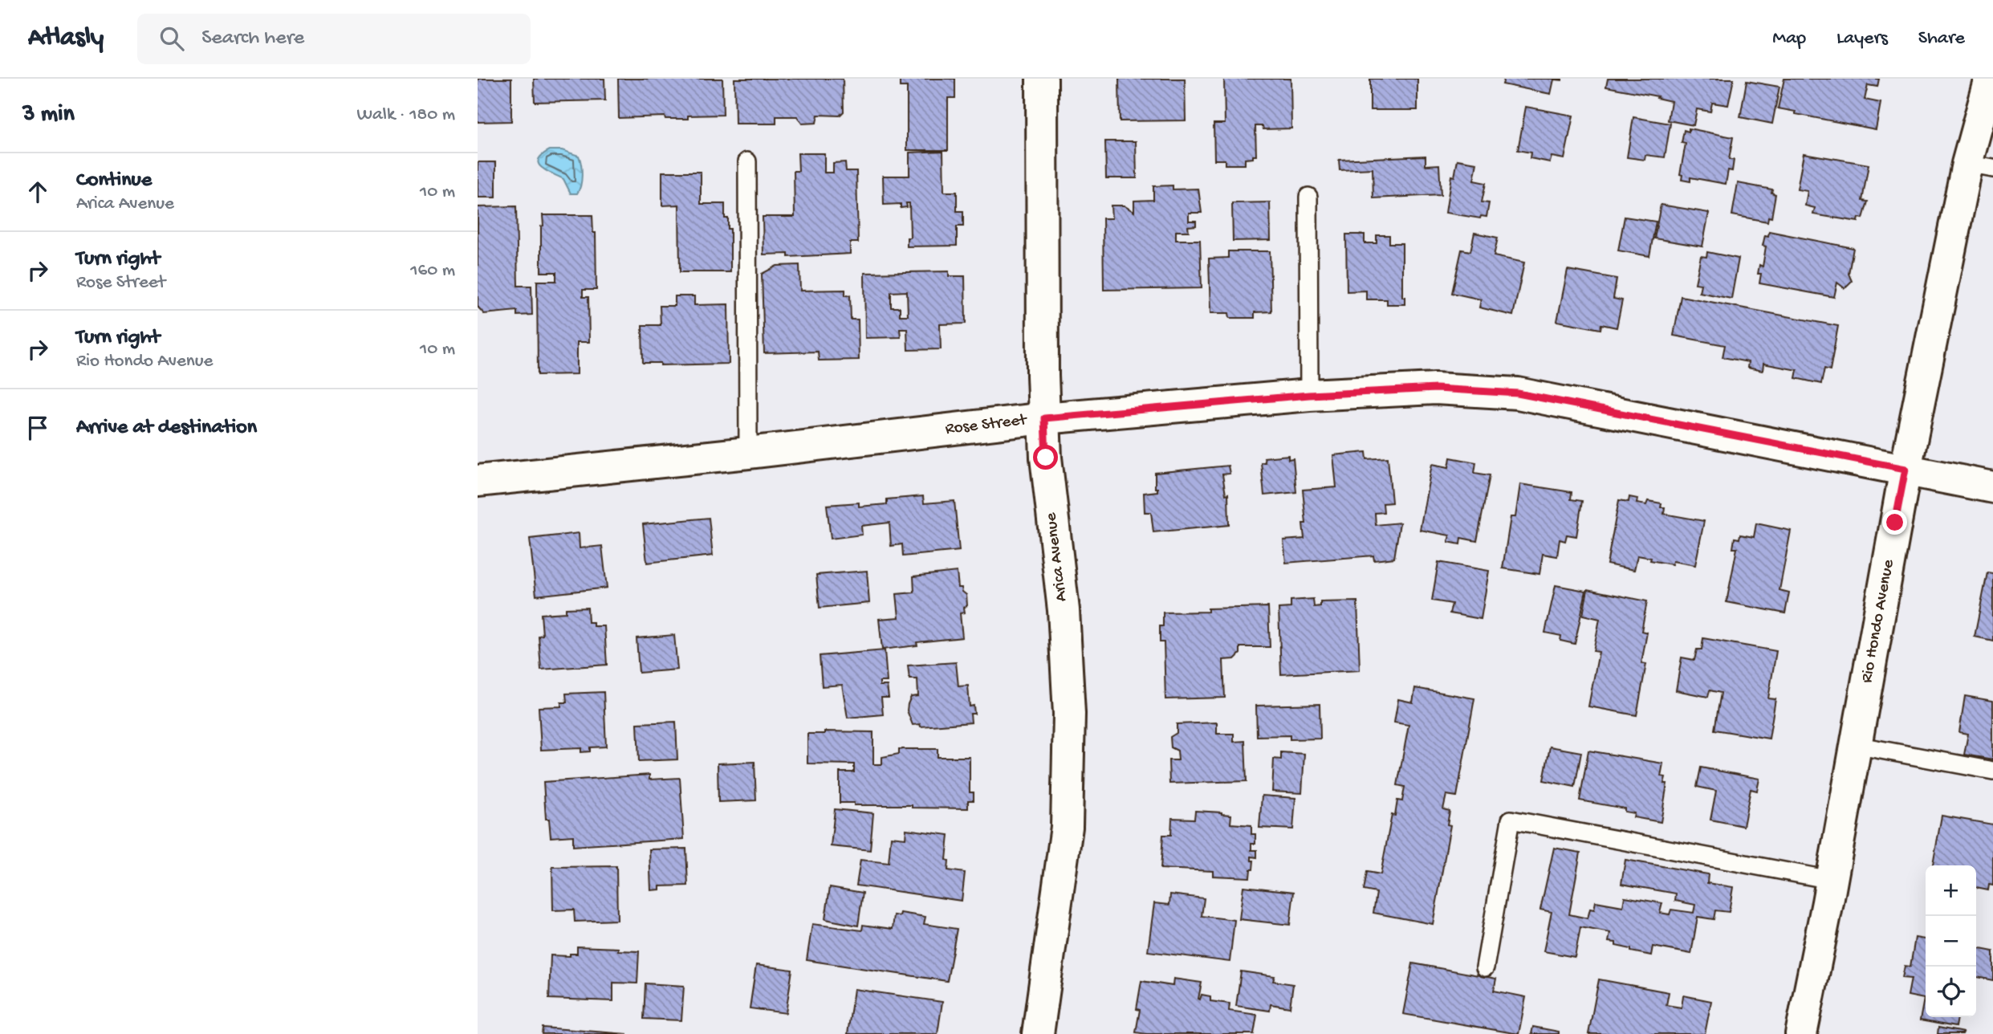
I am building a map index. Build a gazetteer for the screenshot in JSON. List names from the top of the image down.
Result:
{
  "streets": {
    "street": ["Rose Street", "Arica Avenue", "Rio Hondo Avenue"]
  },
  "crossings": [
    ["Rose Street", "Arica Avenue"],
    ["Rose Street", "Rio Hondo Avenue"]
  ],
  "page": {
    "header": "Atlasly",
    "search": "Search here",
    "nav": ["Map", "Layers", "Share"],
    "heading": ["3 min", "Walk · 180 m"],
    "list": [
      ["Continue", "Arica Avenue", "10 m"],
      ["Turn right", "Rose Street", "160 m"],
      ["Turn right", "Rio Hondo Avenue", "10 m"],
      "Arrive at destination"
    ],
    "map_buttons": ["+", "−"]
  }
}
